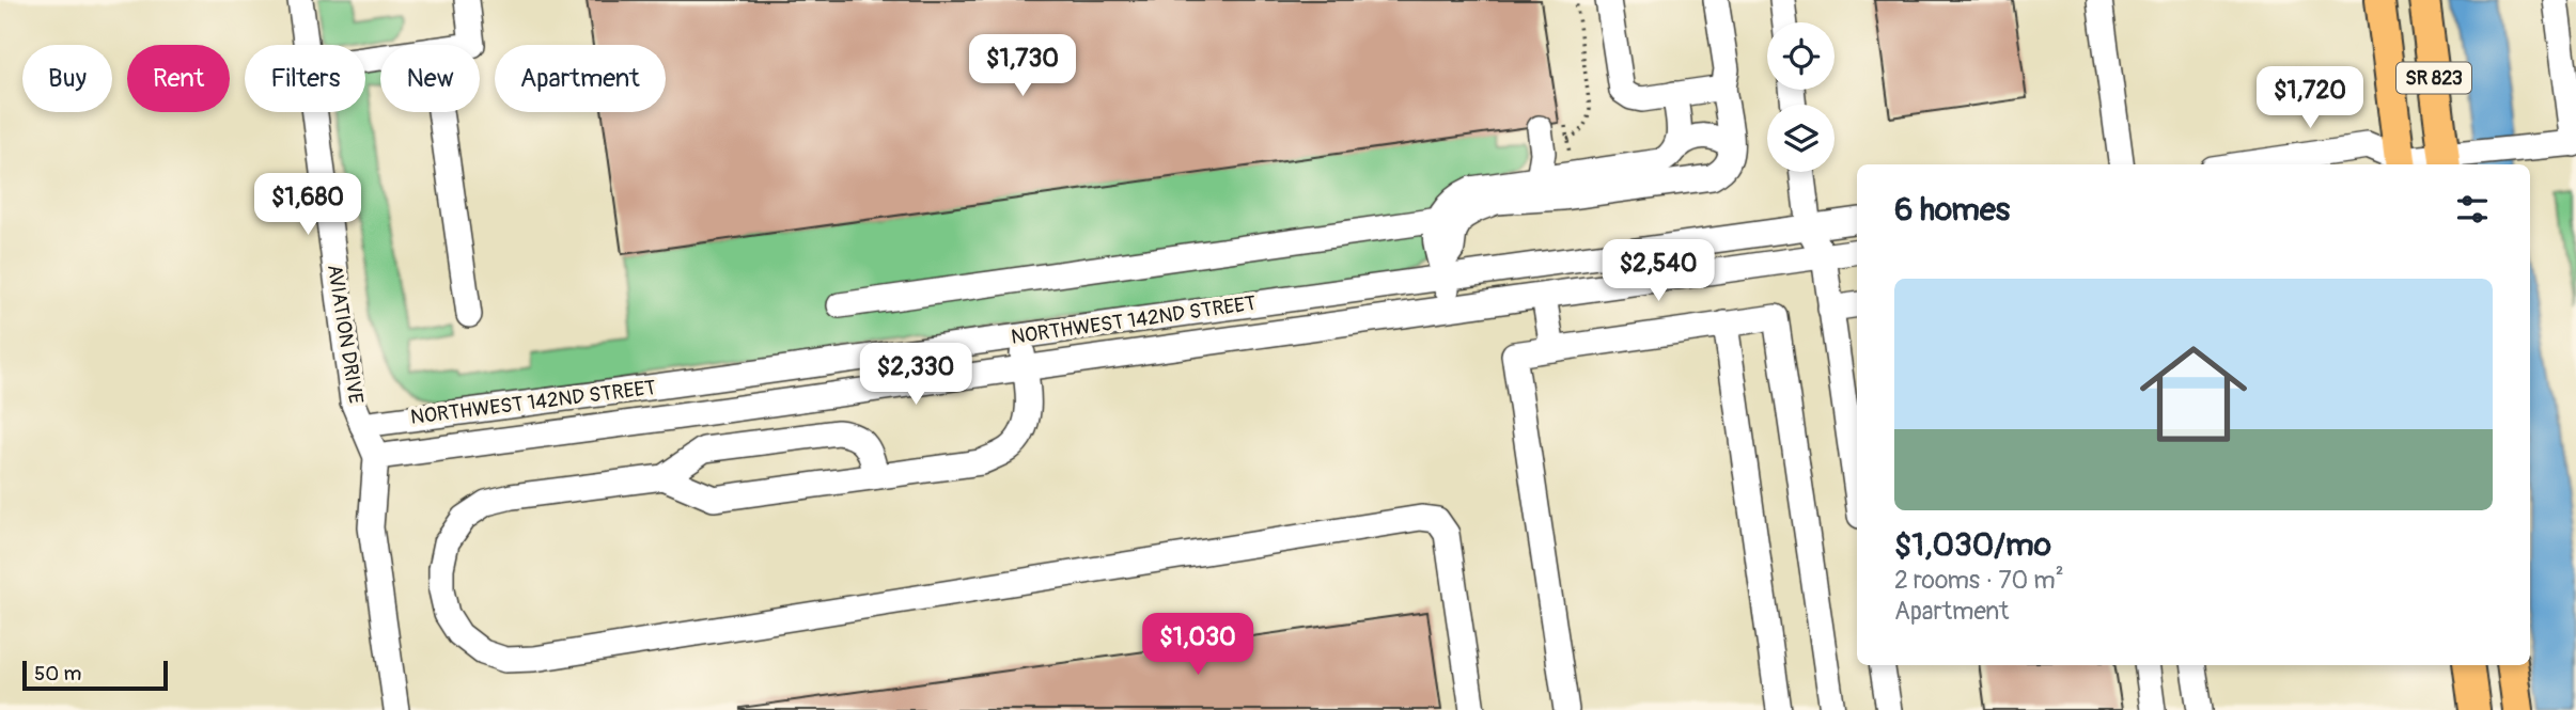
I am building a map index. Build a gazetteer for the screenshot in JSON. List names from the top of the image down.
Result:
{
  "streets": {
    "main road": ["SR 823"],
    "street": ["NORTHWEST 142ND STREET", "AVIATION DRIVE"]
  },
  "crossings": [
    ["NORTHWEST 142ND STREET", "AVIATION DRIVE"]
  ],
  "scale_bar": "50 m",
  "page": {
    "price": [
      "$1,730",
      "$1,720",
      "$1,680",
      "$2,540",
      "$2,330",
      "$1,030"
    ],
    "chip": [
      "Buy",
      "Rent",
      "Filters",
      "New",
      "Apartment"
    ],
    "heading": "6 homes",
    "list": [
      {
        "name": "$1,030/mo",
        "note": "2 rooms · 70 m² · Apartment"
      }
    ],
    "scale": "50 m"
  }
}
